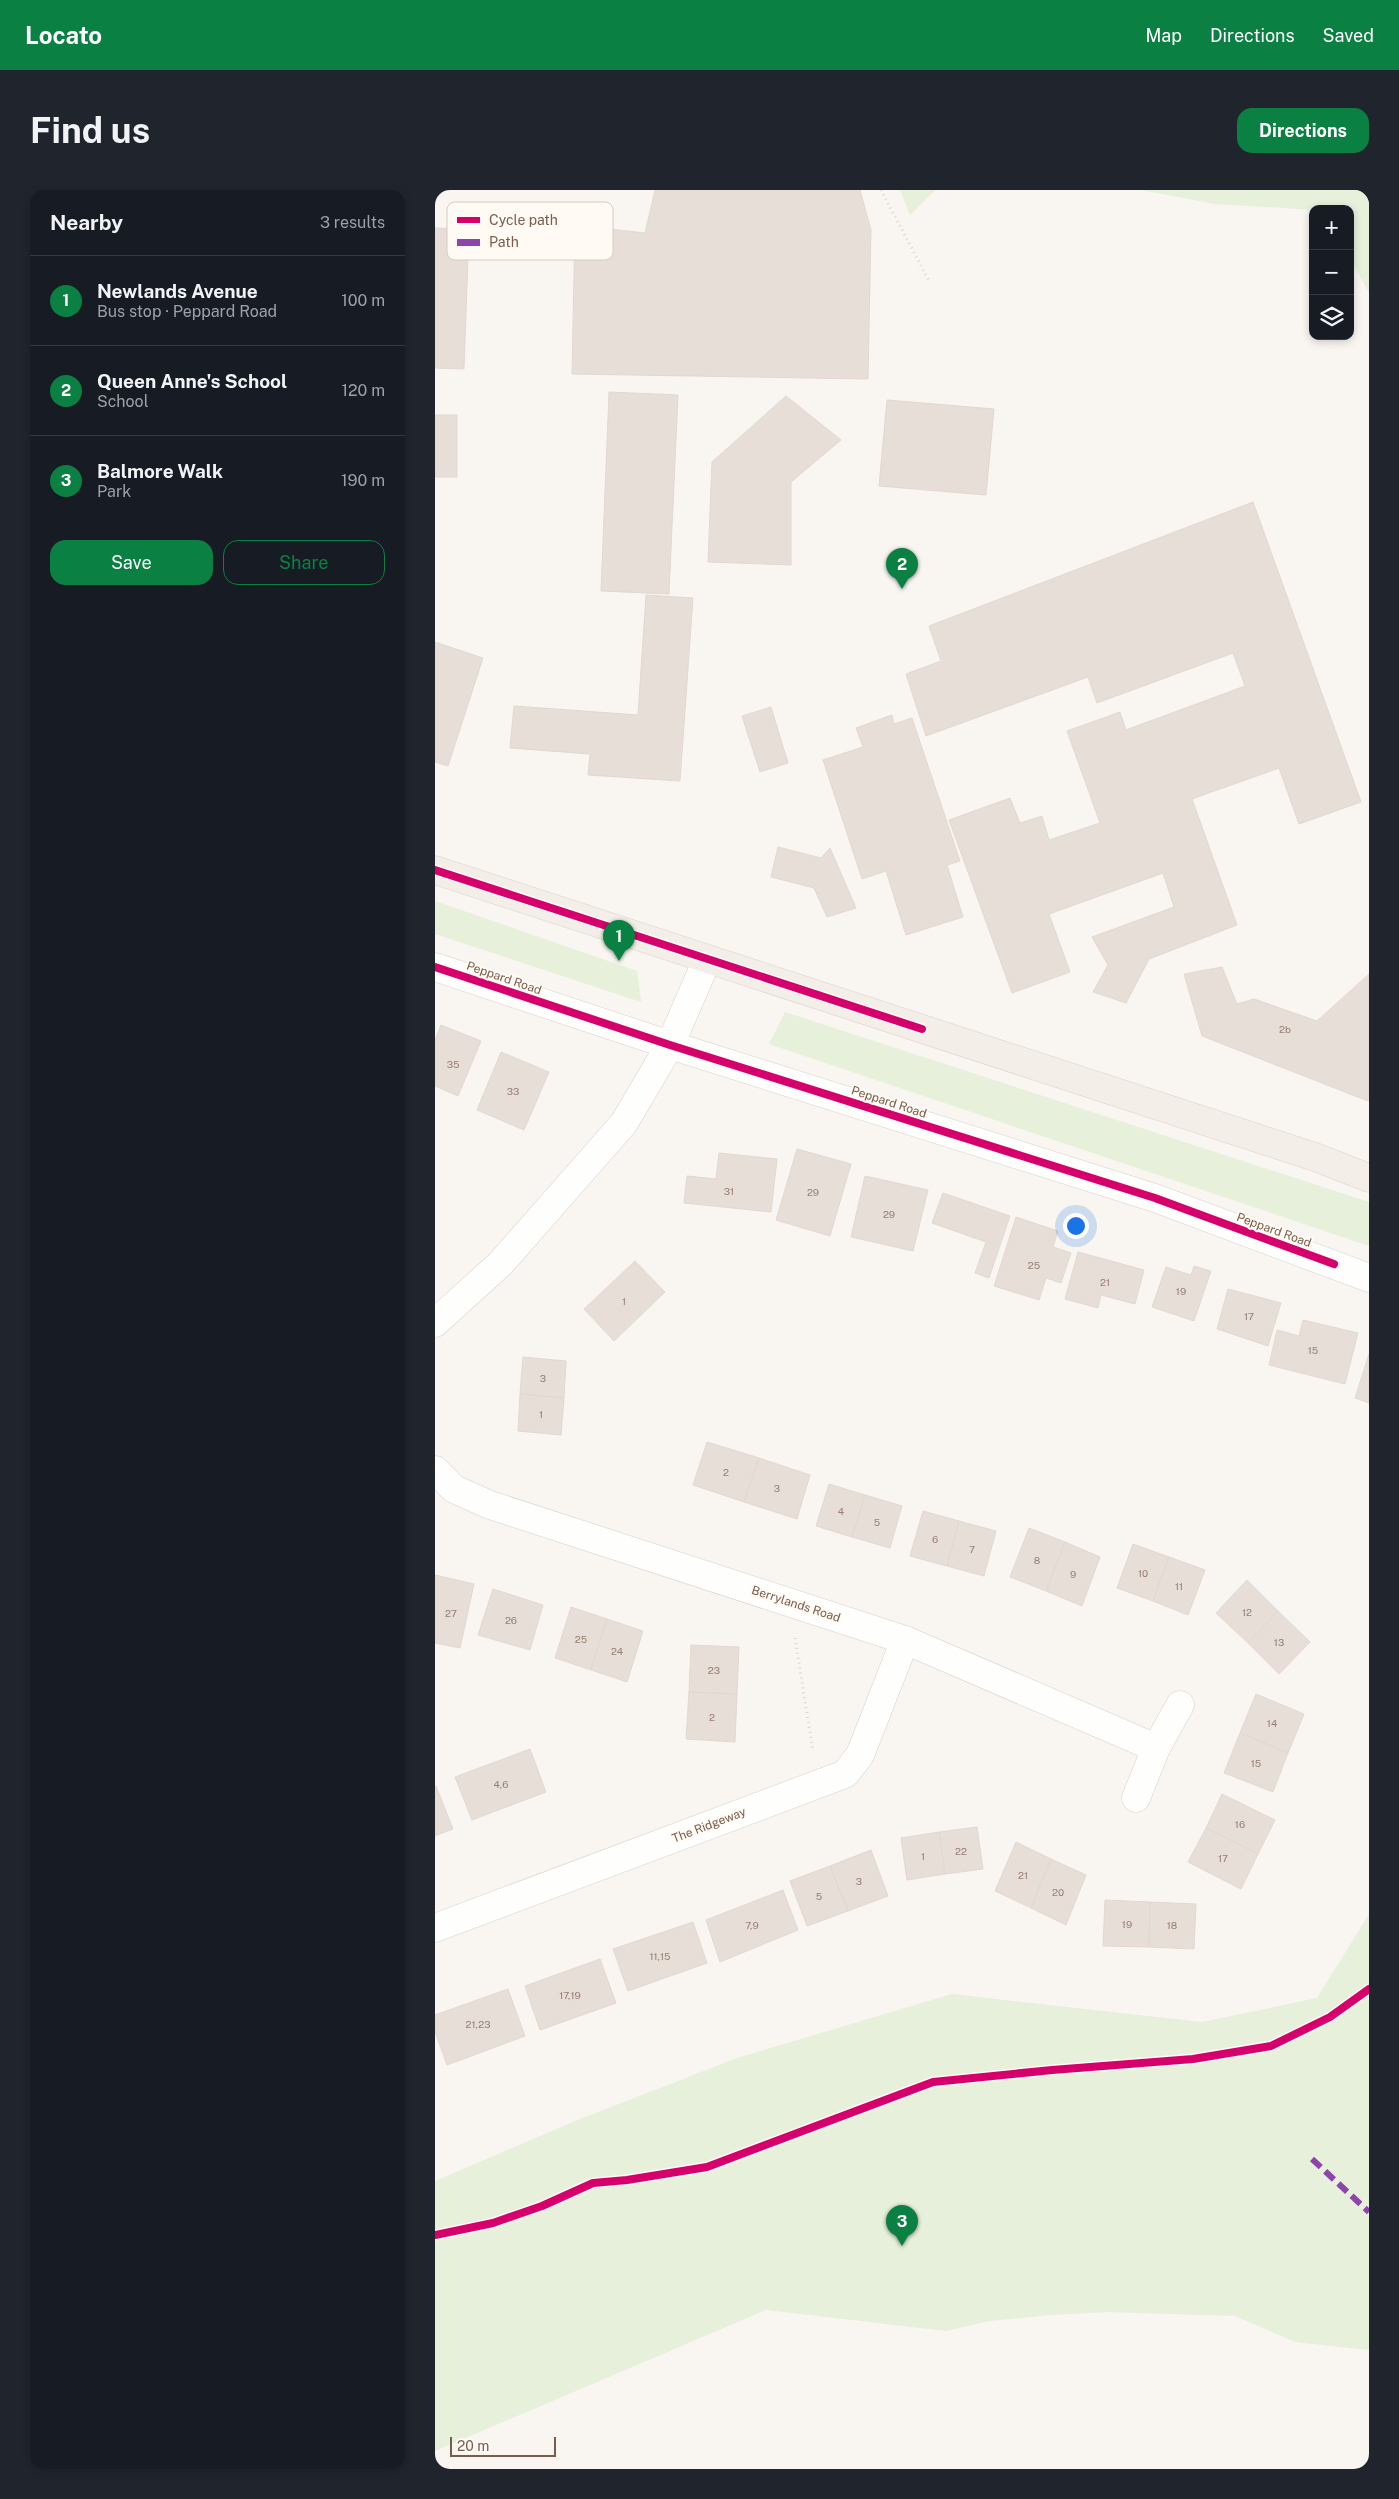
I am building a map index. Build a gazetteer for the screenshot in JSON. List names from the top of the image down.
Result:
{
  "streets": {
    "street": ["Peppard Road", "Berrylands Road", "The Ridgeway"]
  },
  "crossings": [
    ["Berrylands Road", "The Ridgeway"]
  ],
  "house_numbers": [
    "2b",
    "35",
    "33",
    "31",
    "29",
    "29",
    "25",
    "21",
    "19",
    "1",
    "17",
    "15",
    "3",
    "1",
    "2",
    "3",
    "4",
    "5",
    "6",
    "7",
    "8",
    "10",
    "9",
    "11",
    "12",
    "27",
    "26",
    "25",
    "13",
    "24",
    "23",
    "2",
    "14",
    "15",
    "4,6",
    "16",
    "22",
    "1",
    "17",
    "21",
    "3",
    "20",
    "5",
    "19",
    "7,9",
    "18",
    "11,15",
    "17,19",
    "21,23"
  ],
  "legend": ["Cycle path", "Path"],
  "scale_bar": "20 m",
  "page": {
    "header": "Locato",
    "nav": ["Map", "Directions", "Saved"],
    "buttons": [
      "Directions",
      ["Save", "Share"]
    ],
    "title": "Find us",
    "heading": ["Nearby", "3 results"],
    "map_buttons": ["+", "−"],
    "list": [
      {
        "mark": "1",
        "name": "Newlands Avenue",
        "note": "Bus stop · Peppard Road",
        "value": "100 m"
      },
      {
        "mark": "2",
        "name": "Queen Anne's School",
        "note": "School",
        "value": "120 m"
      },
      {
        "mark": "3",
        "name": "Balmore Walk",
        "note": "Park",
        "value": "190 m"
      }
    ],
    "pins": ["2", "1", "3"],
    "scale": "20 m"
  }
}
